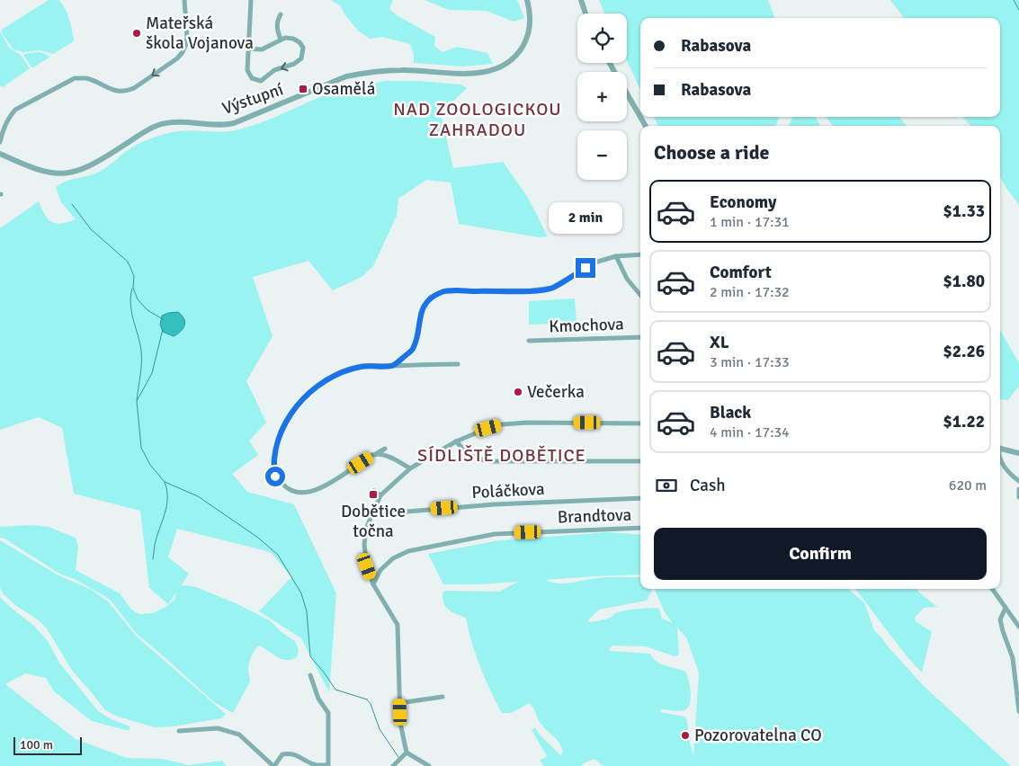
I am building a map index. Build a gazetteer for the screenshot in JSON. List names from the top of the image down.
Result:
{
  "streets": {
    "street": [
      "Výstupní",
      "Kmochova",
      "Poláčkova",
      "Brandtova"
    ]
  },
  "districts": ["NAD ZOOLOGICKOU ZAHRADOU", "SÍDLIŠTĚ DOBĚTICE"],
  "places": {
    "other": ["Mateřská škola Vojanova", "Večerka", "Pozorovatelna CO"],
    "transit": ["Osamělá", "Dobětice točna"]
  },
  "scale_bar": "100 m",
  "page": {
    "map_buttons": ["+", "−"],
    "banner": ["Rabasova", "Rabasova"],
    "heading": "Choose a ride",
    "list": [
      {
        "name": "Economy",
        "note": "1 min · 17:31",
        "value": "$1.33"
      },
      {
        "name": "Comfort",
        "note": "2 min · 17:32",
        "value": "$1.80"
      },
      {
        "name": "XL",
        "note": "3 min · 17:33",
        "value": "$2.26"
      },
      {
        "name": "Black",
        "note": "4 min · 17:34",
        "value": "$1.22"
      }
    ],
    "bubble": "2 min",
    "pay": ["Cash", "620 m"],
    "buttons": "Confirm",
    "scale": "100 m"
  }
}
